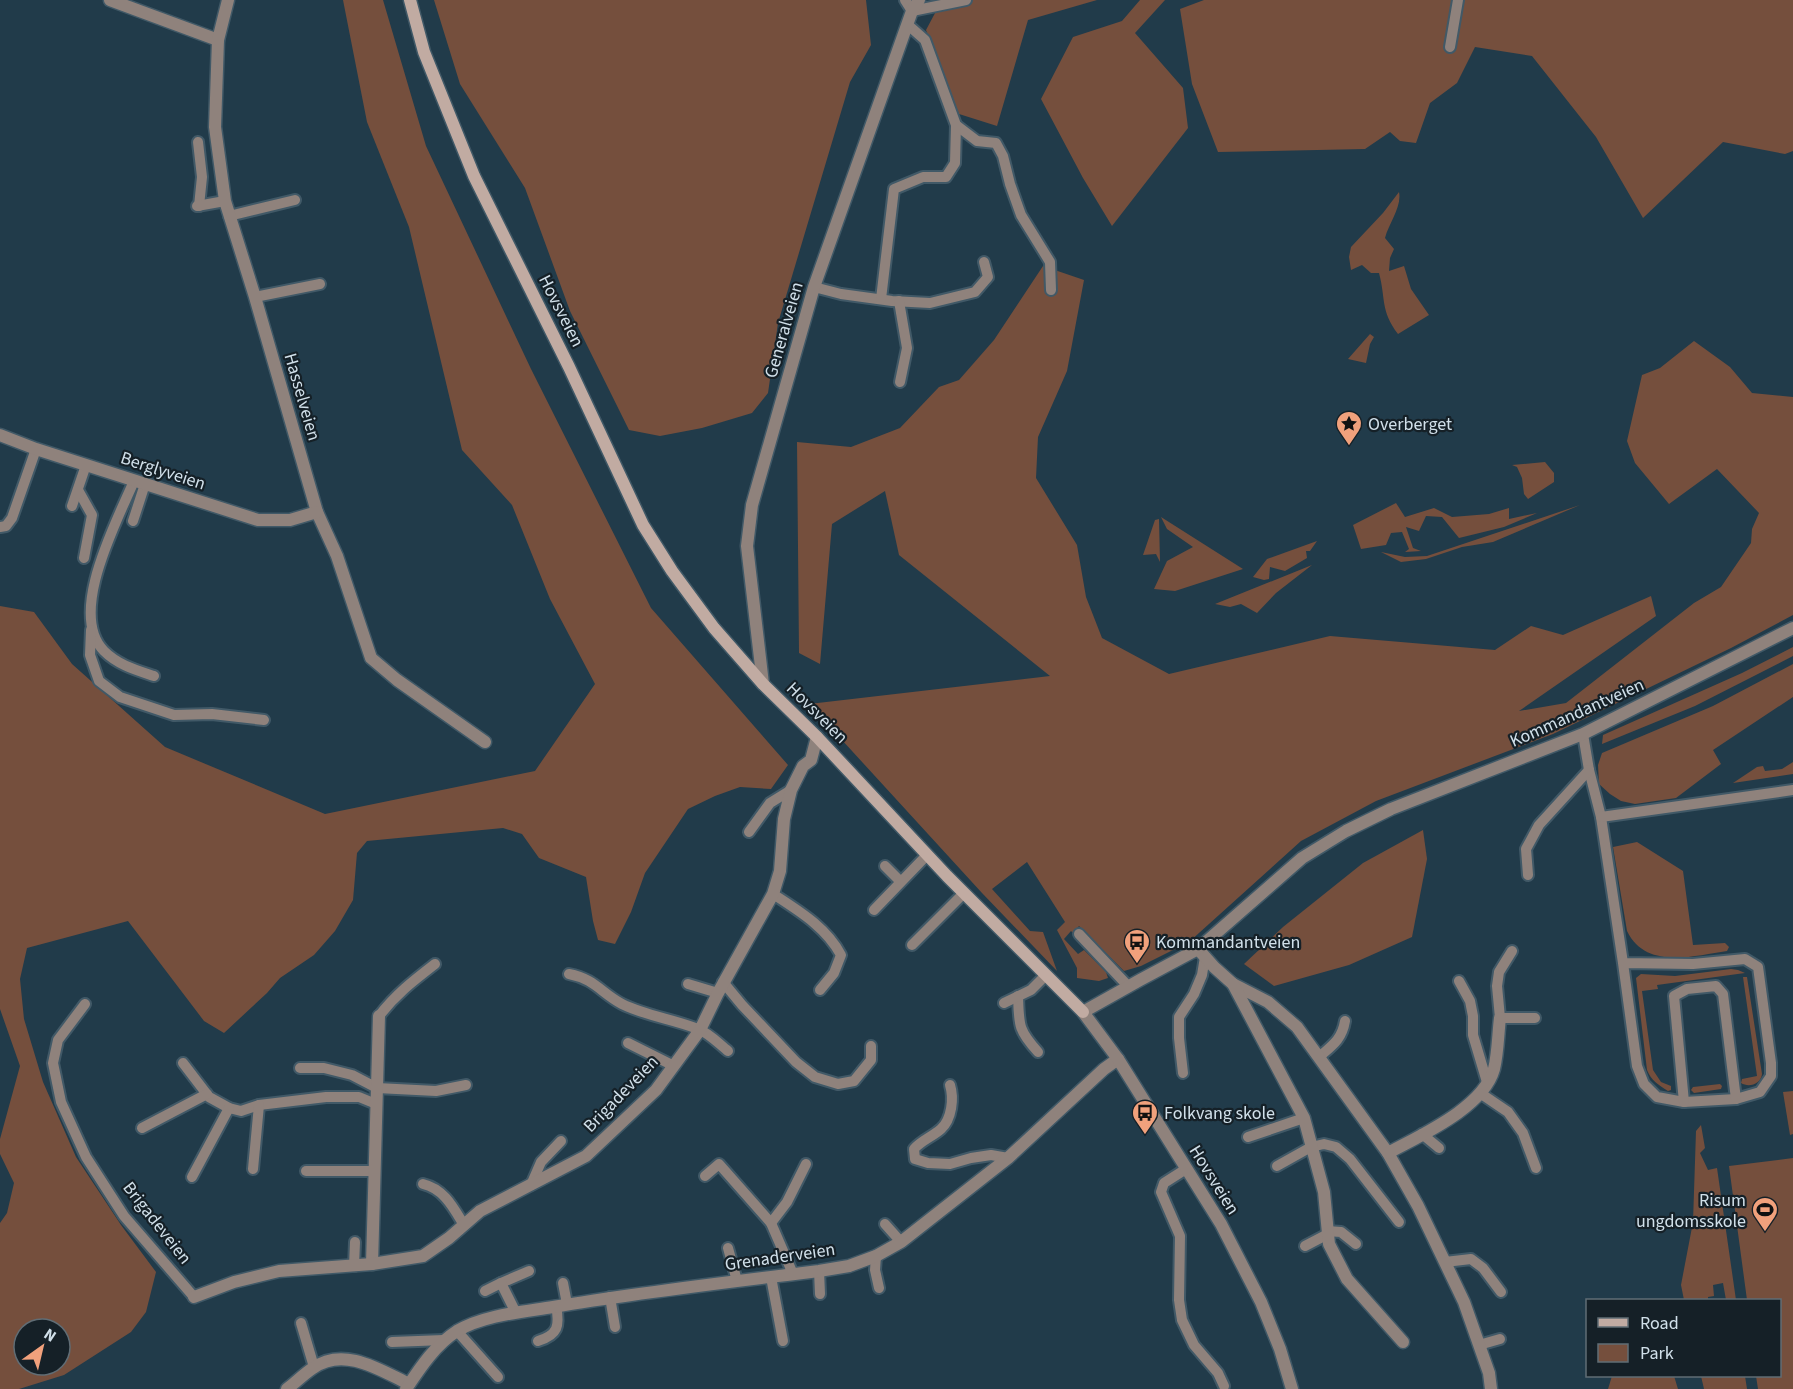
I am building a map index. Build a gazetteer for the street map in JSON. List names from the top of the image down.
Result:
{
  "streets": {
    "street": [
      "Hovsveien",
      "Generalveien",
      "Hasselveien",
      "Berglyveien",
      "Kommandantveien",
      "Brigadeveien",
      "Grenaderveien"
    ]
  },
  "crossings": [
    ["Hovsveien", "Generalveien"],
    ["Hovsveien", "Kommandantveien"],
    ["Hovsveien", "Brigadeveien"],
    ["Hovsveien", "Grenaderveien"],
    ["Hasselveien", "Berglyveien"]
  ],
  "places": {
    "place": ["Overberget"],
    "bus stop": ["Kommandantveien", "Folkvang skole"],
    "sports": ["Risum ungdomsskole"]
  },
  "legend": ["Road", "Park"],
  "north": "top right"
}
